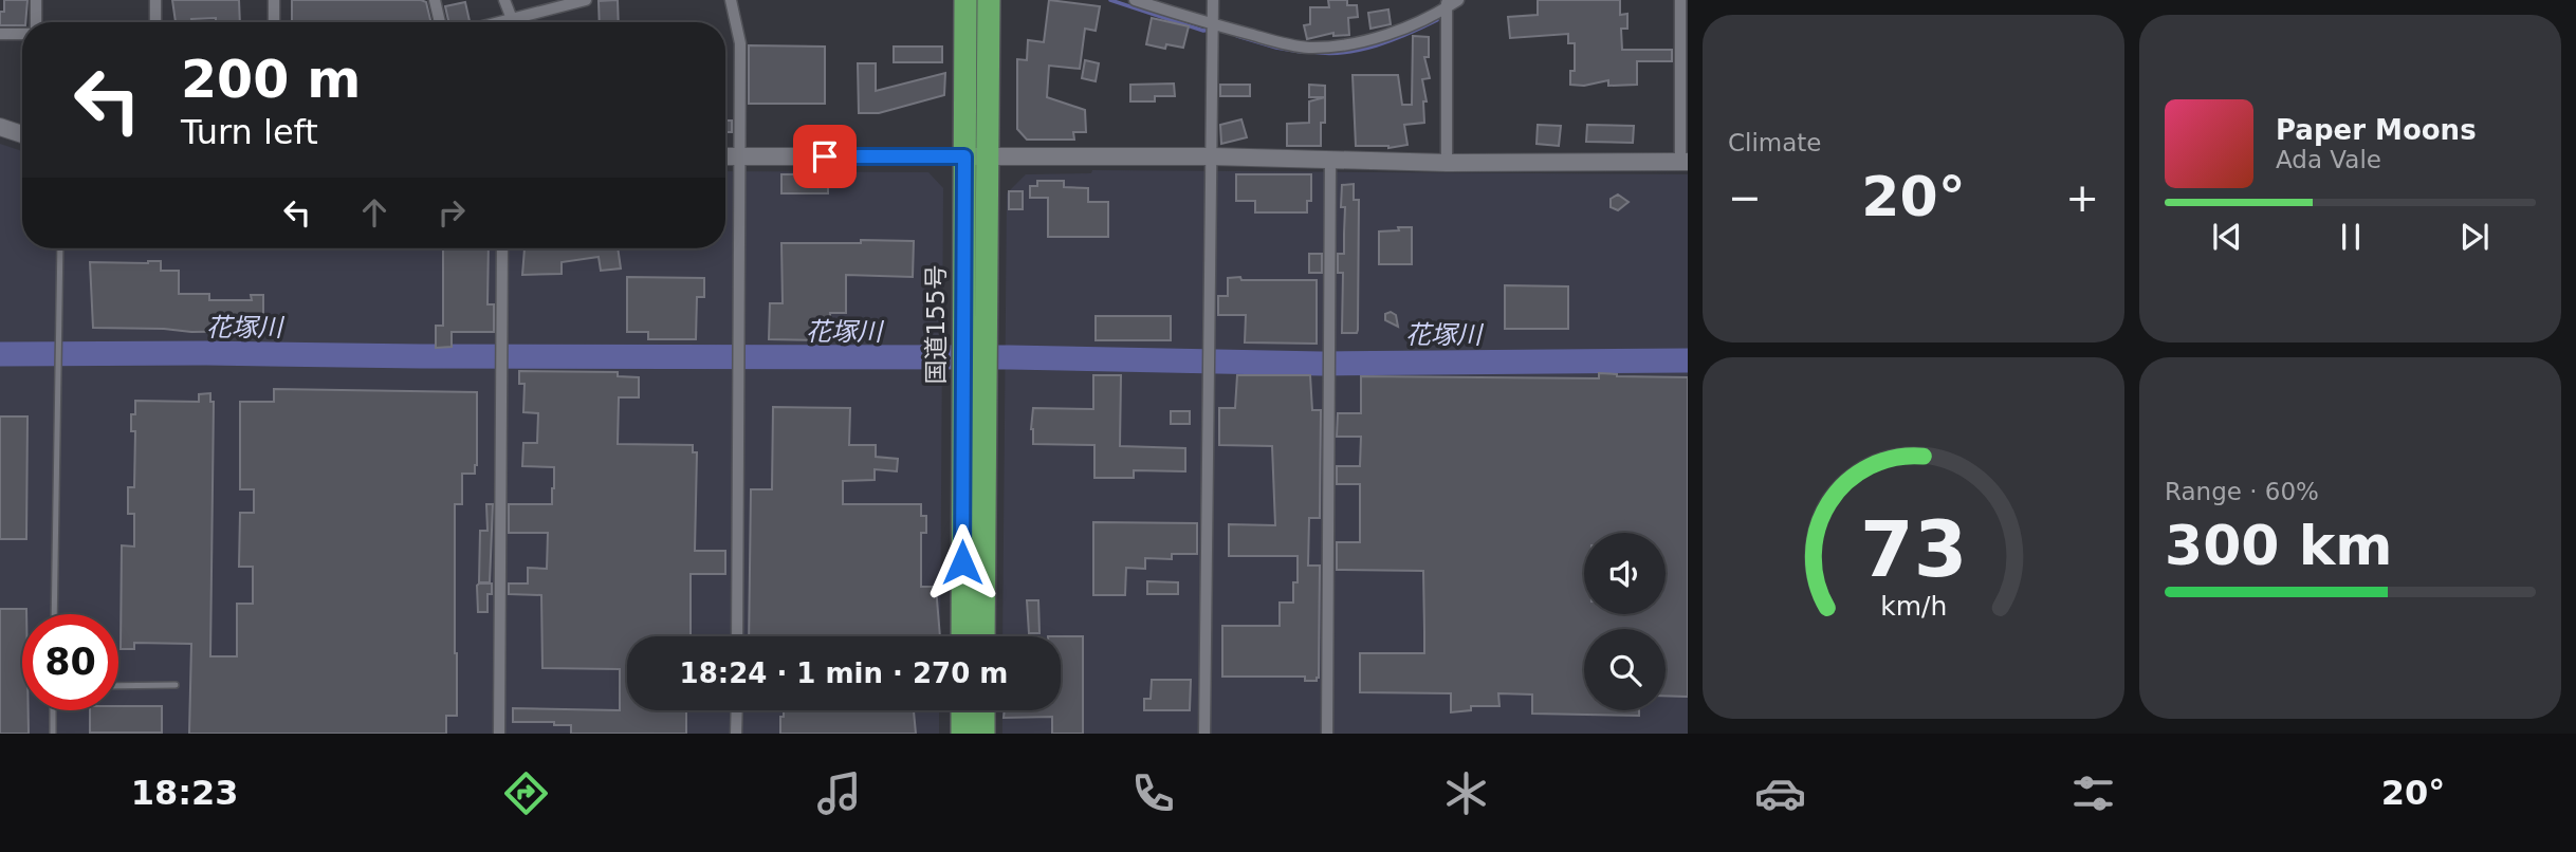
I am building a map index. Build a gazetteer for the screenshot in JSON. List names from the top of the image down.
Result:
{
  "streets": {
    "highway": ["国道155号"]
  },
  "water": ["花塚川"],
  "page": {
    "tile": [
      "Climate",
      ["Range · 60%", "300 km"]
    ],
    "turn": ["200 m", "Turn left"],
    "song": ["Paper Moons", "Ada Vale"],
    "heat": ["−", "20°", "+"],
    "limit": "80",
    "trip": "18:24 · 1 min · 270 m",
    "tabs": ["18:23", "20°"],
    "gauge": ["73", "km/h"]
  }
}
